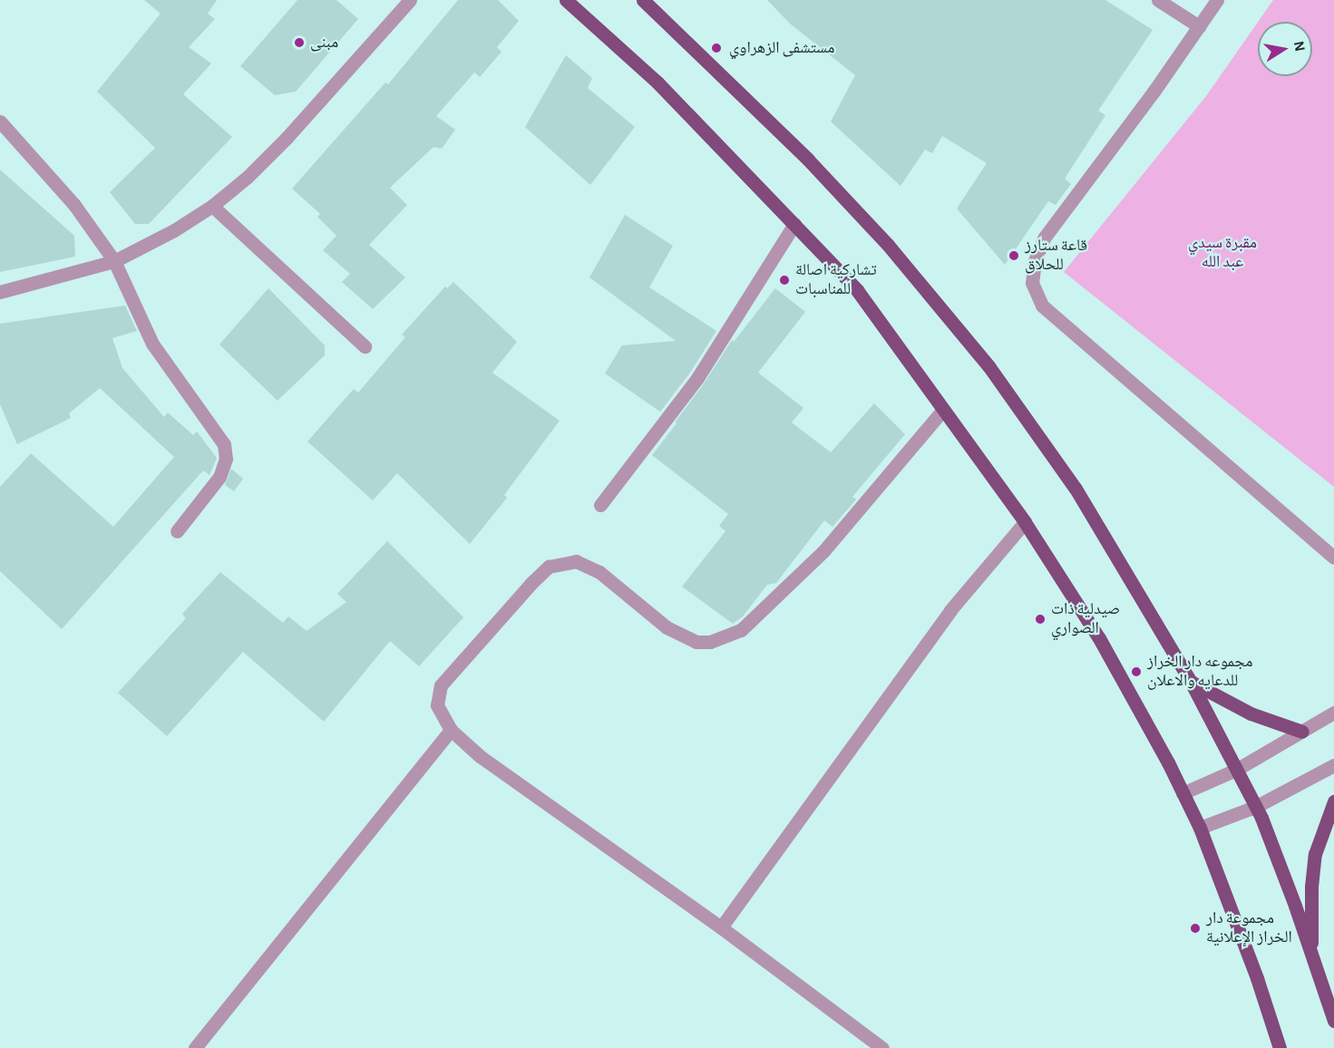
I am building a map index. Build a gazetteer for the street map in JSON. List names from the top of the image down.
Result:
{
  "parks": ["مقبرة سيدي عبد الله"],
  "places": [
    "مبنى",
    "مستشفى الزهراوي",
    "قاعة ستارز للحلاق",
    "تشاركية اصالة للمناسبات",
    "صيدلية ذات الصواري",
    "مجموعه دار الخراز للدعايه والاعلان",
    "مجموعة دار الخراز اﻹعلانية"
  ],
  "north": "right"
}
